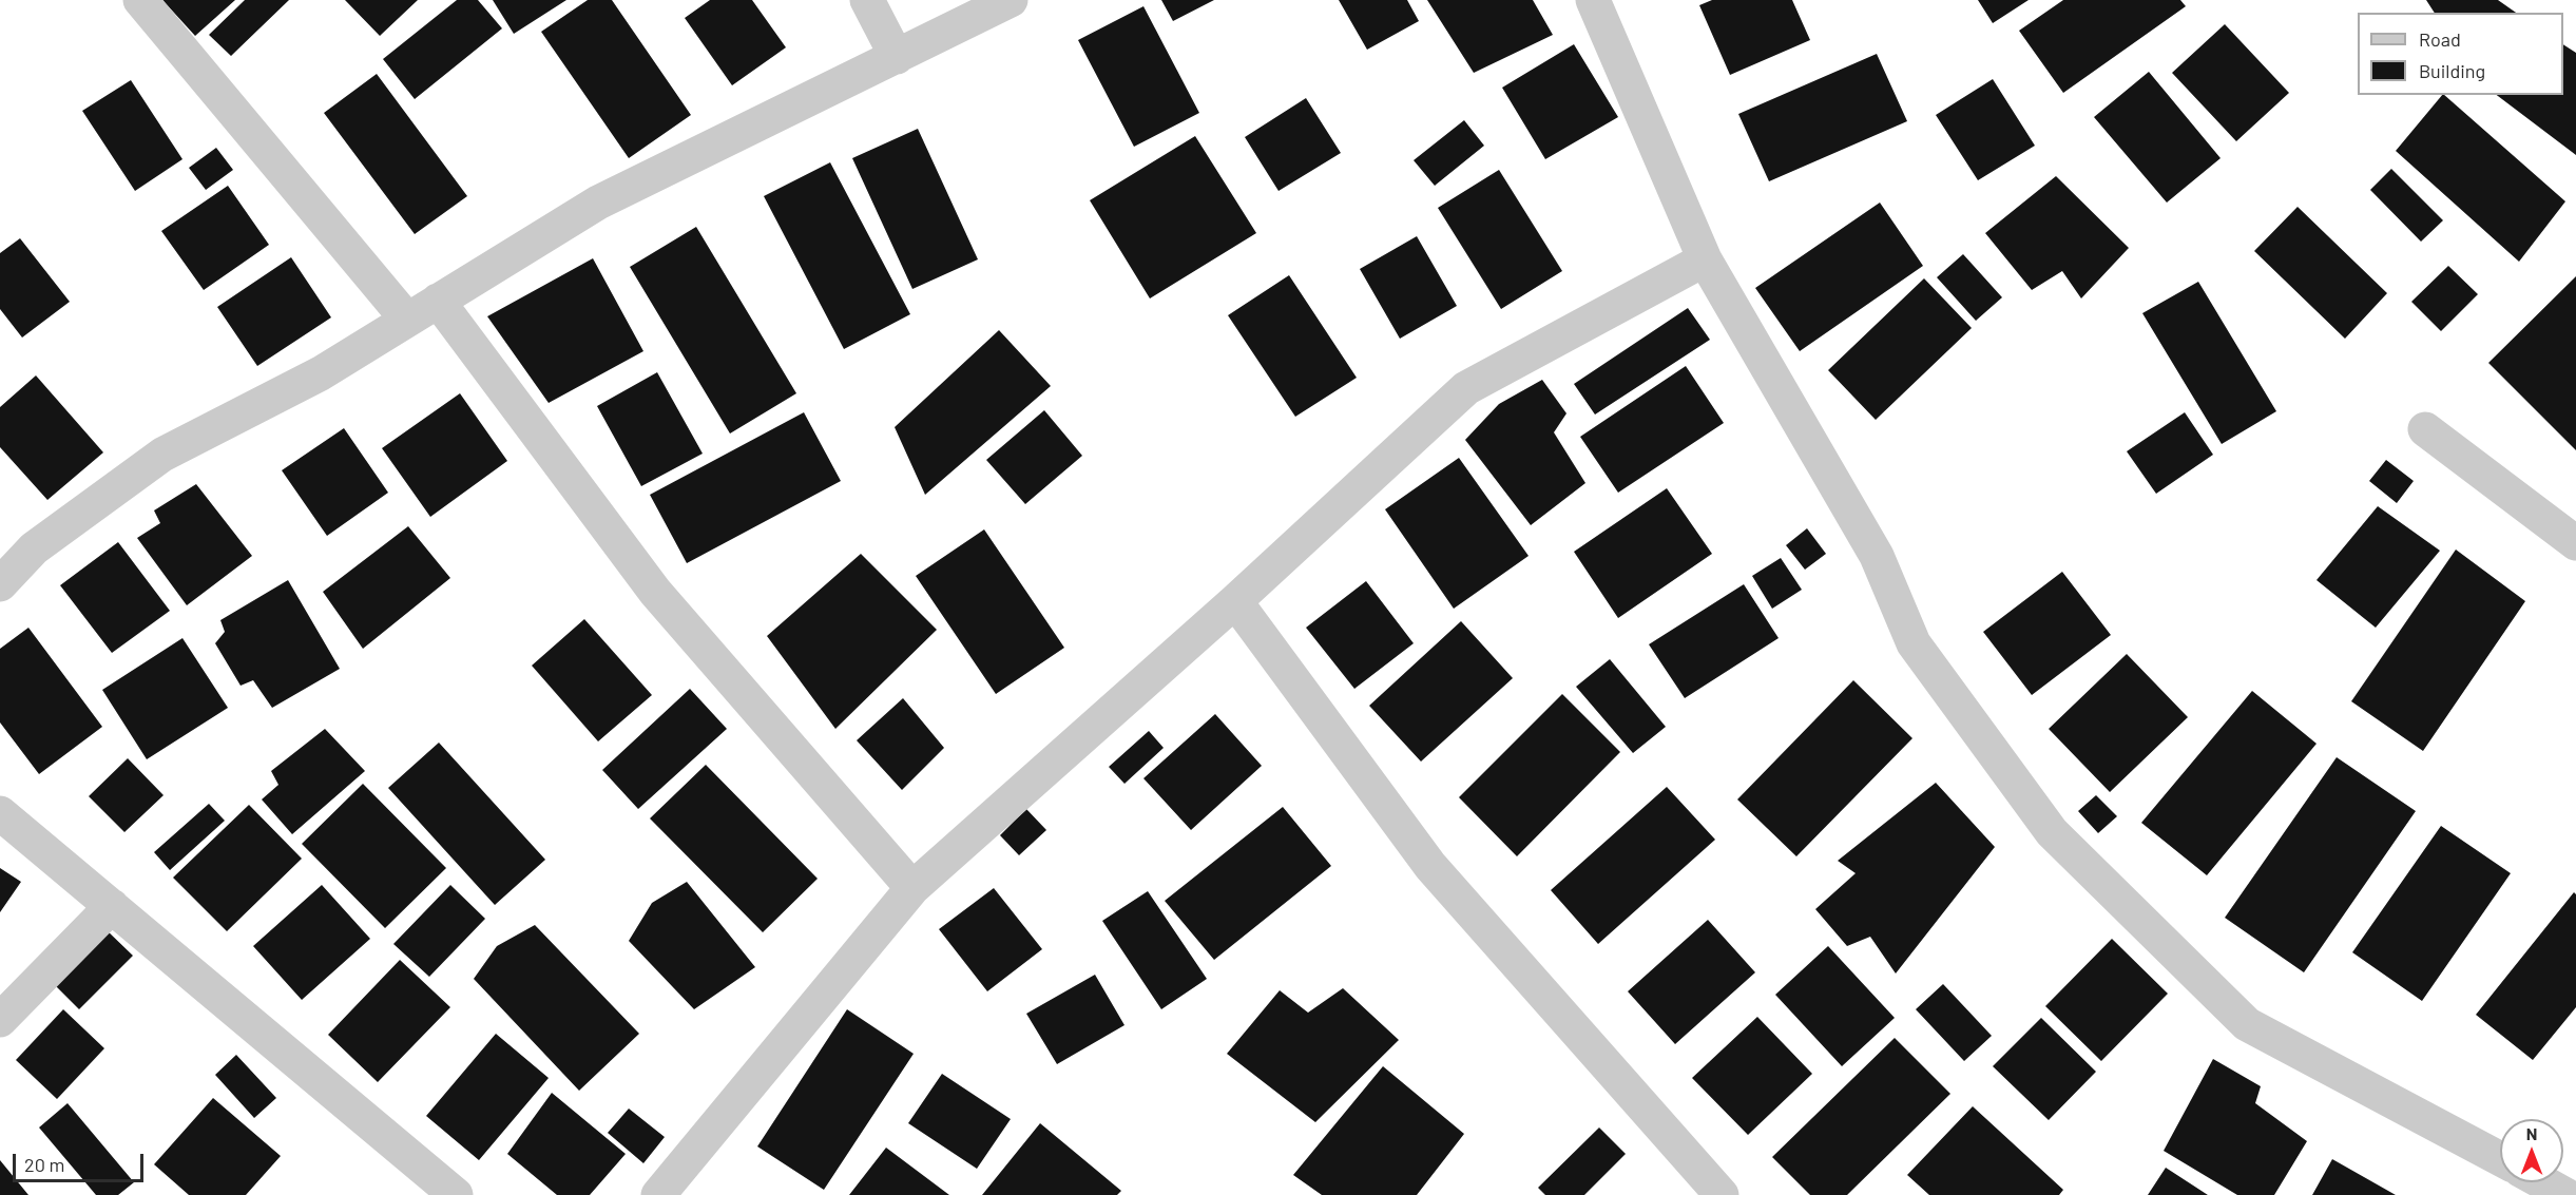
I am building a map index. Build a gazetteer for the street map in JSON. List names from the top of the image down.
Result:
{
  "legend": ["Road", "Building"],
  "scale_bar": "20 m",
  "north": "top"
}
